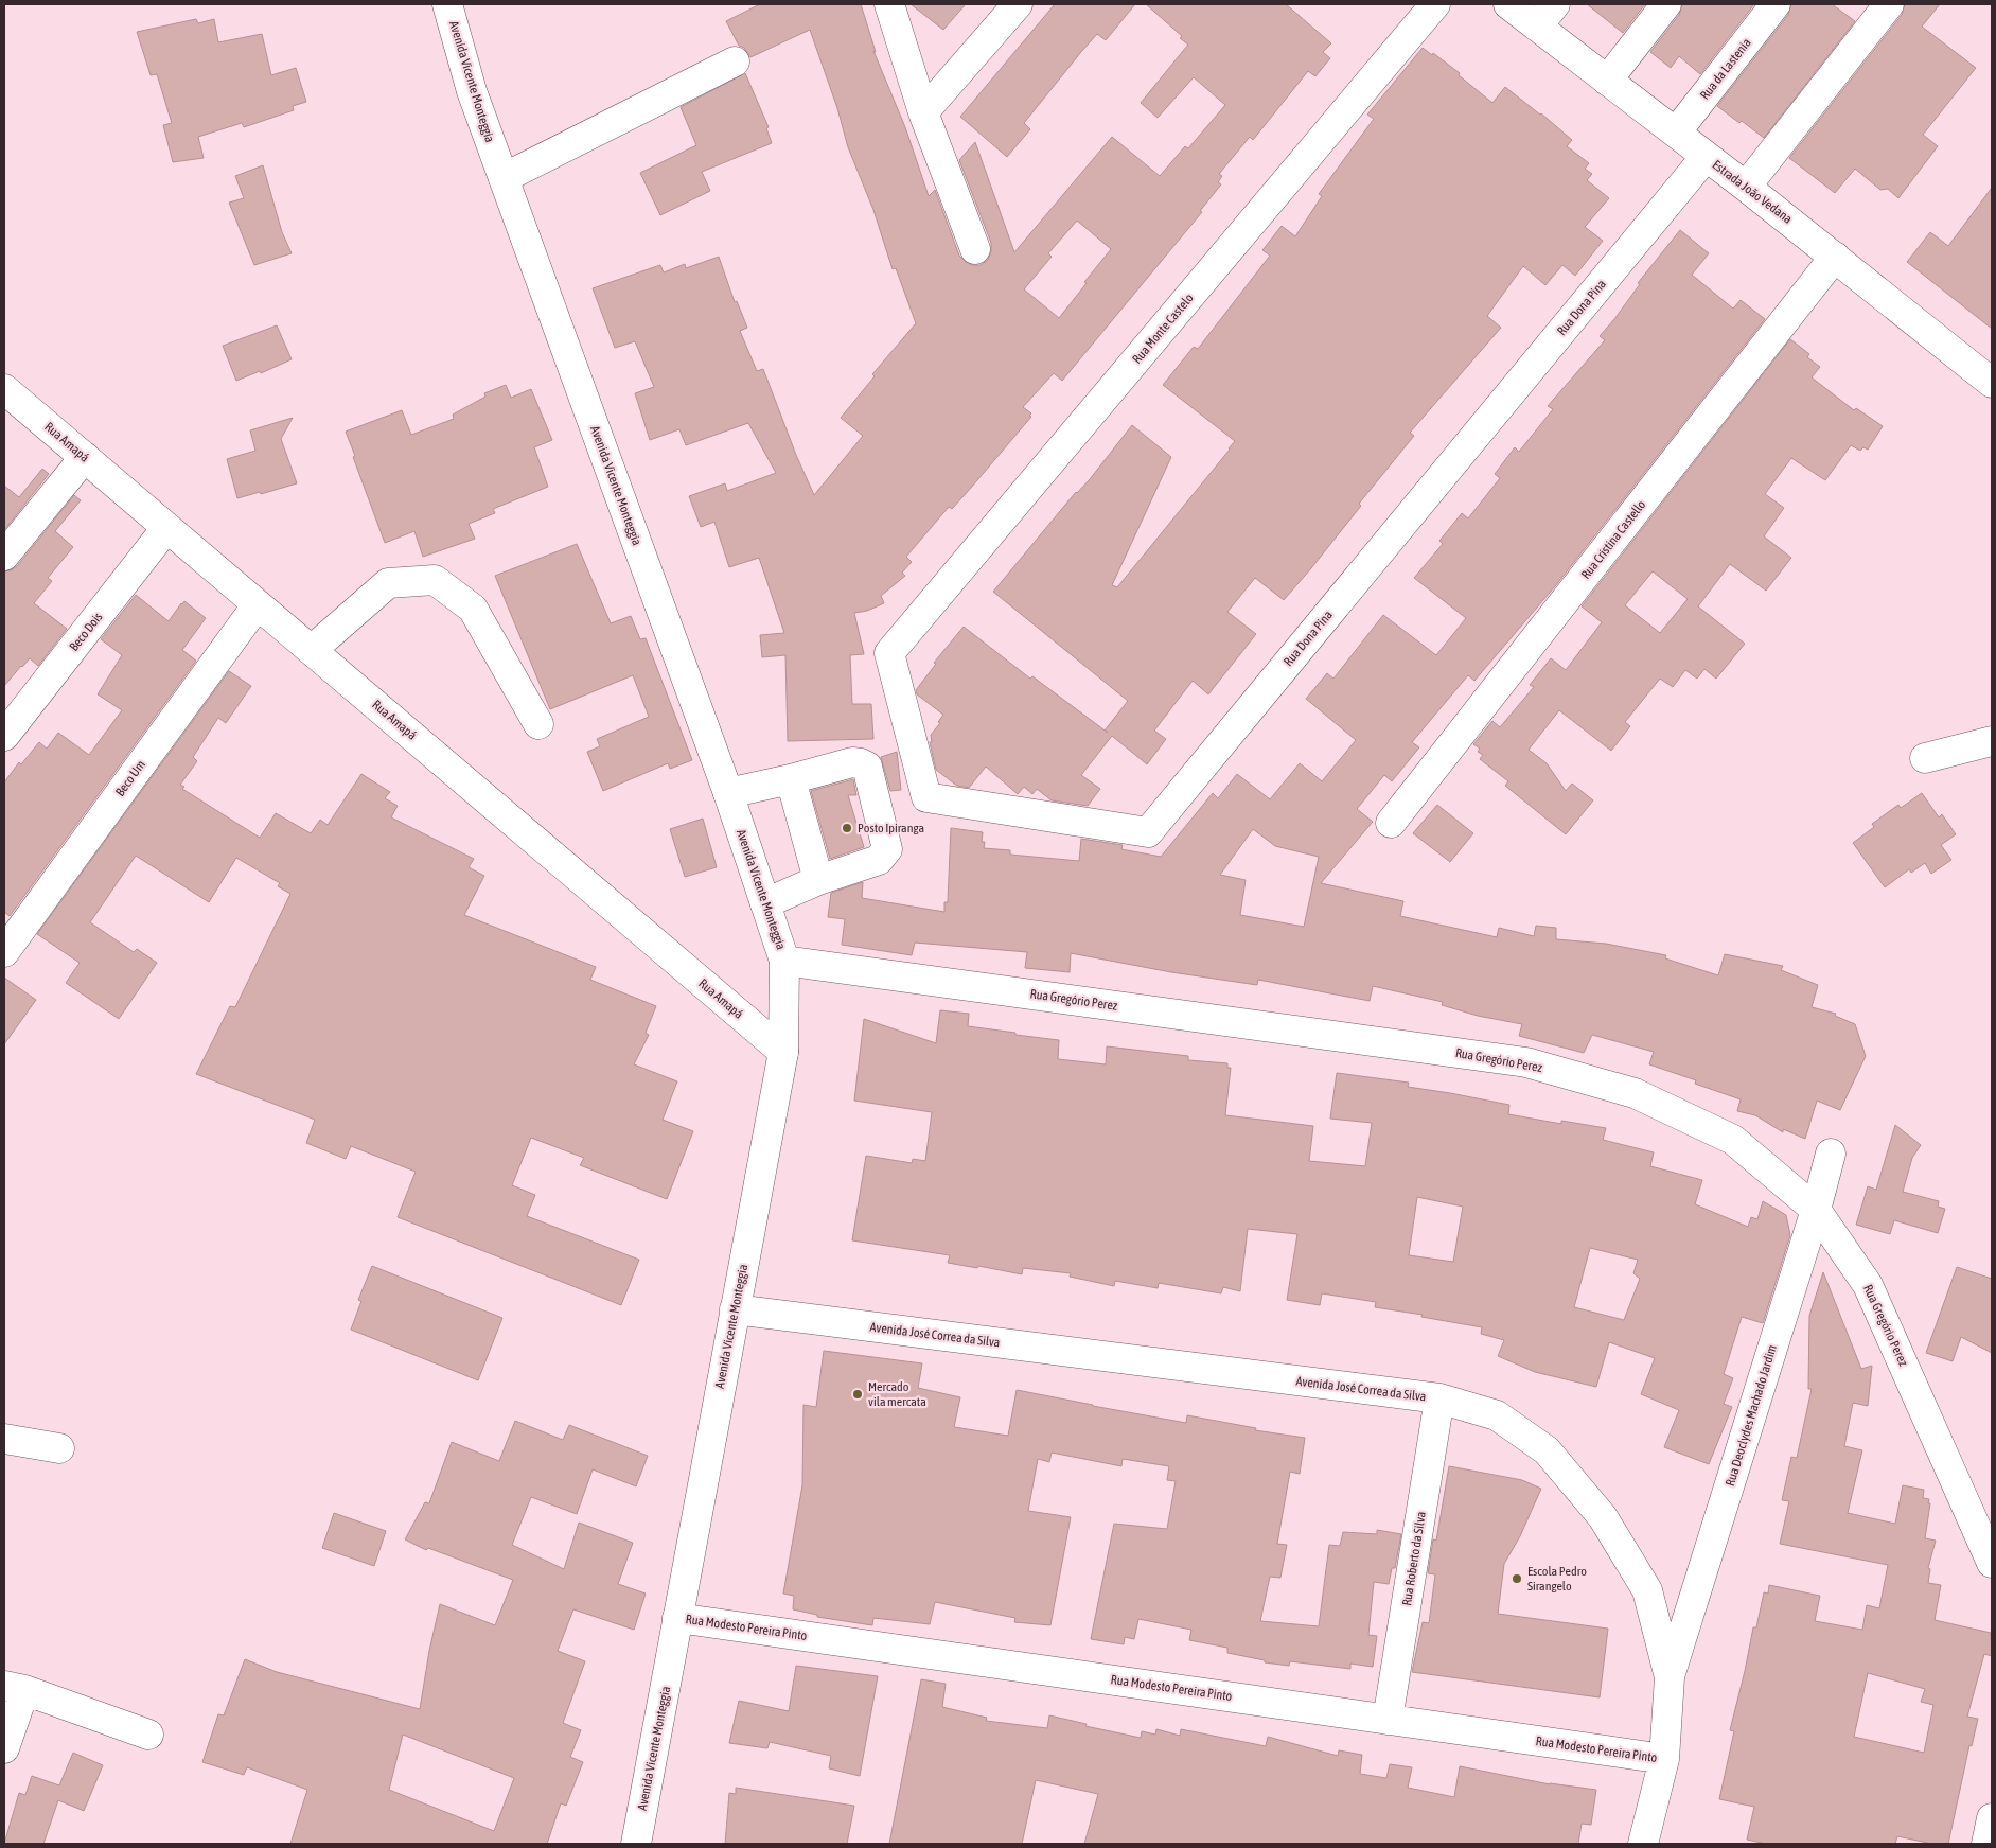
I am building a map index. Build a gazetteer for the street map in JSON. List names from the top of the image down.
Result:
{
  "streets": {
    "street": [
      "Rua da Lastenia",
      "Avenida Vicente Monteggia",
      "Estrada João Vedana",
      "Rua Dona Pina",
      "Rua Monte Castelo",
      "Rua Amapá",
      "Rua Cristina Castello",
      "Beco Dois",
      "Beco Um",
      "Rua Gregório Perez",
      "Avenida José Correa da Silva",
      "Rua Deoclydes Machado Jardim",
      "Rua Roberto da Silva",
      "Rua Modesto Pereira Pinto"
    ]
  },
  "crossings": [
    ["Rua da Lastenia", "Estrada João Vedana"],
    ["Avenida Vicente Monteggia", "Rua Amapá"],
    ["Avenida Vicente Monteggia", "Rua Gregório Perez"],
    ["Avenida Vicente Monteggia", "Avenida José Correa da Silva"],
    ["Avenida Vicente Monteggia", "Rua Modesto Pereira Pinto"],
    ["Estrada João Vedana", "Rua Dona Pina"],
    ["Estrada João Vedana", "Rua Cristina Castello"],
    ["Rua Dona Pina", "Rua Monte Castelo"],
    ["Rua Amapá", "Beco Dois"],
    ["Rua Amapá", "Beco Um"],
    ["Rua Gregório Perez", "Rua Deoclydes Machado Jardim"],
    ["Avenida José Correa da Silva", "Rua Deoclydes Machado Jardim"],
    ["Avenida José Correa da Silva", "Rua Roberto da Silva"],
    ["Avenida José Correa da Silva", "Rua Modesto Pereira Pinto"],
    ["Rua Roberto da Silva", "Rua Modesto Pereira Pinto"]
  ],
  "places": ["Posto Ipiranga", "Mercado vila mercata", "Escola Pedro Sirangelo"]
}
